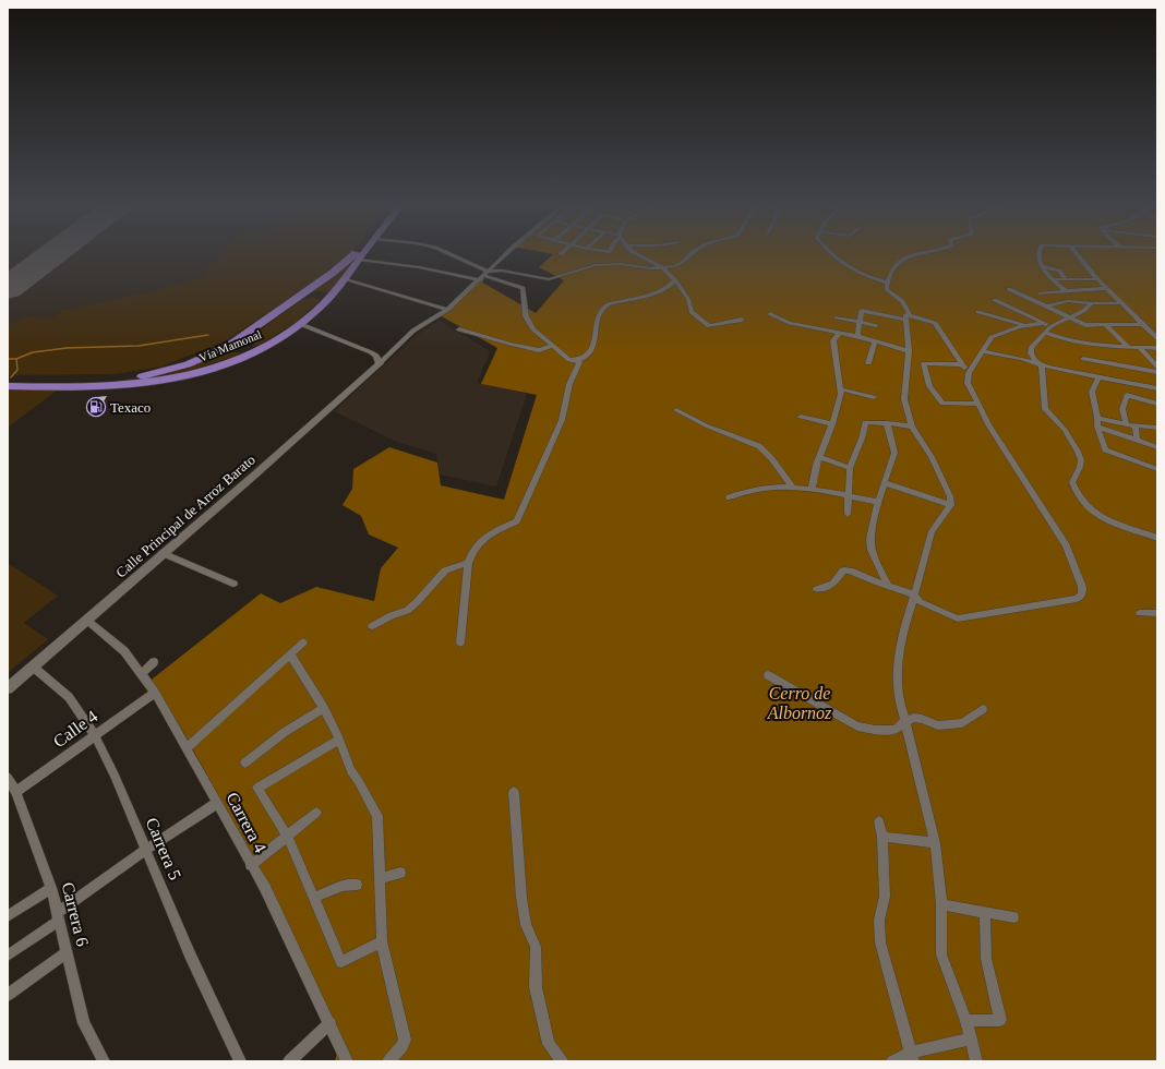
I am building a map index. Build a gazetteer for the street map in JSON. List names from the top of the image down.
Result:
{
  "streets": {
    "main road": ["Vía Mamonal"],
    "street": [
      "Calle Principal de Arroz Barato",
      "Calle 4",
      "Carrera 4",
      "Carrera 5",
      "Carrera 6"
    ]
  },
  "crossings": [
    ["Calle Principal de Arroz Barato", "Carrera 4"],
    ["Calle Principal de Arroz Barato", "Carrera 5"],
    ["Calle 4", "Carrera 4"],
    ["Calle 4", "Carrera 5"],
    ["Calle 4", "Carrera 6"]
  ],
  "parks": ["Cerro de Albornoz"],
  "places": {
    "fuel station": ["Texaco"]
  }
}
